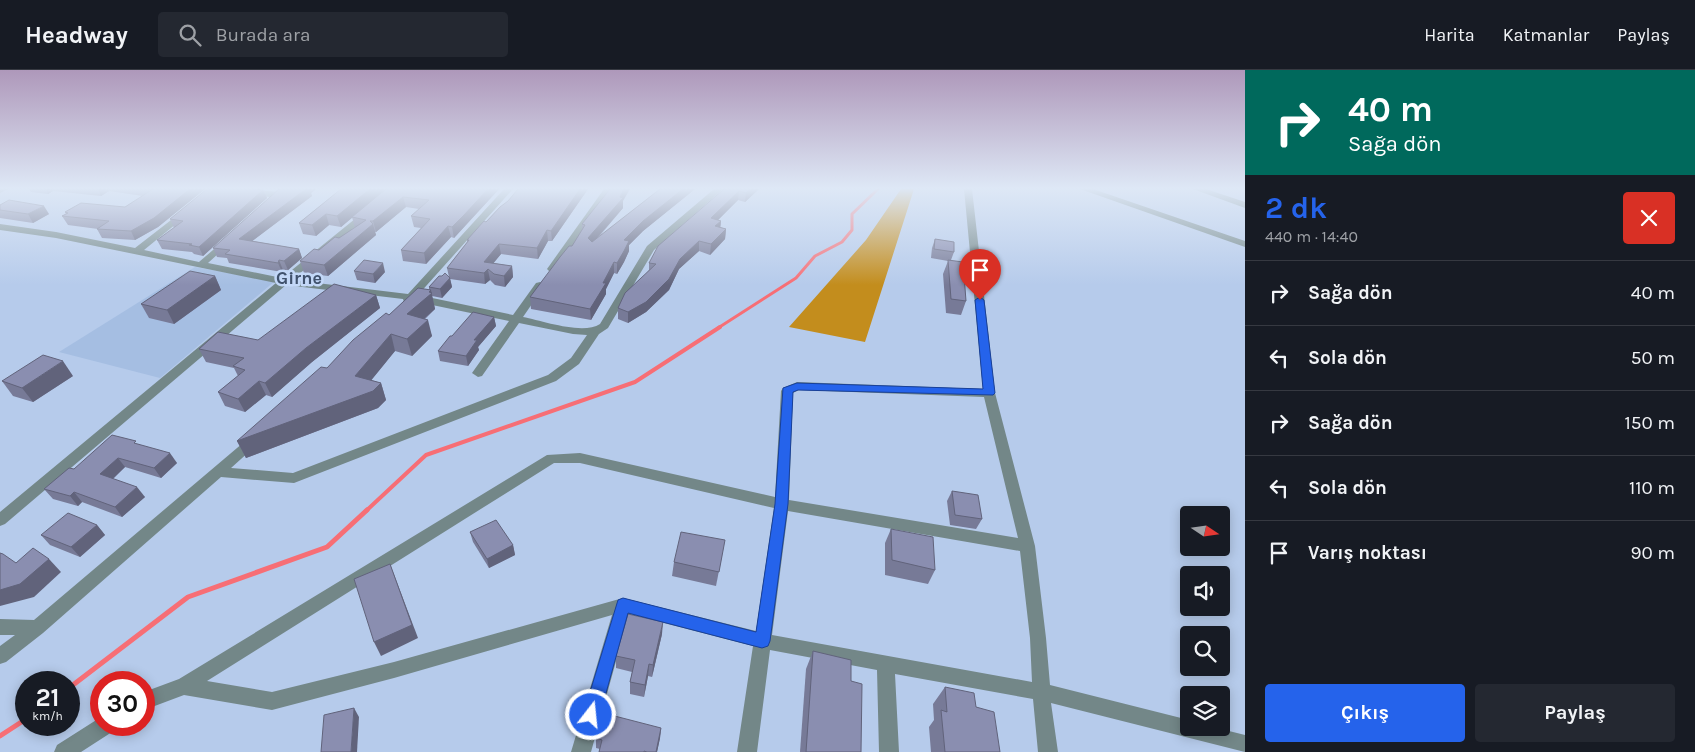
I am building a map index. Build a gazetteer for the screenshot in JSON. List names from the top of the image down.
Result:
{
  "districts": ["Girne"],
  "north": "right",
  "page": {
    "header": "Headway",
    "search": "Burada ara",
    "nav": ["Harita", "Katmanlar", "Paylaş"],
    "turn": ["40 m", "Sağa dön"],
    "heading": ["2 dk", "440 m · 14:40"],
    "list": [
      {
        "name": "Sağa dön",
        "value": "40 m"
      },
      {
        "name": "Sola dön",
        "value": "50 m"
      },
      {
        "name": "Sağa dön",
        "value": "150 m"
      },
      {
        "name": "Sola dön",
        "value": "110 m"
      },
      {
        "name": "Varış noktası",
        "value": "90 m"
      }
    ],
    "speed": "21 km/h",
    "limit": "30",
    "buttons": ["Çıkış", "Paylaş"]
  }
}
